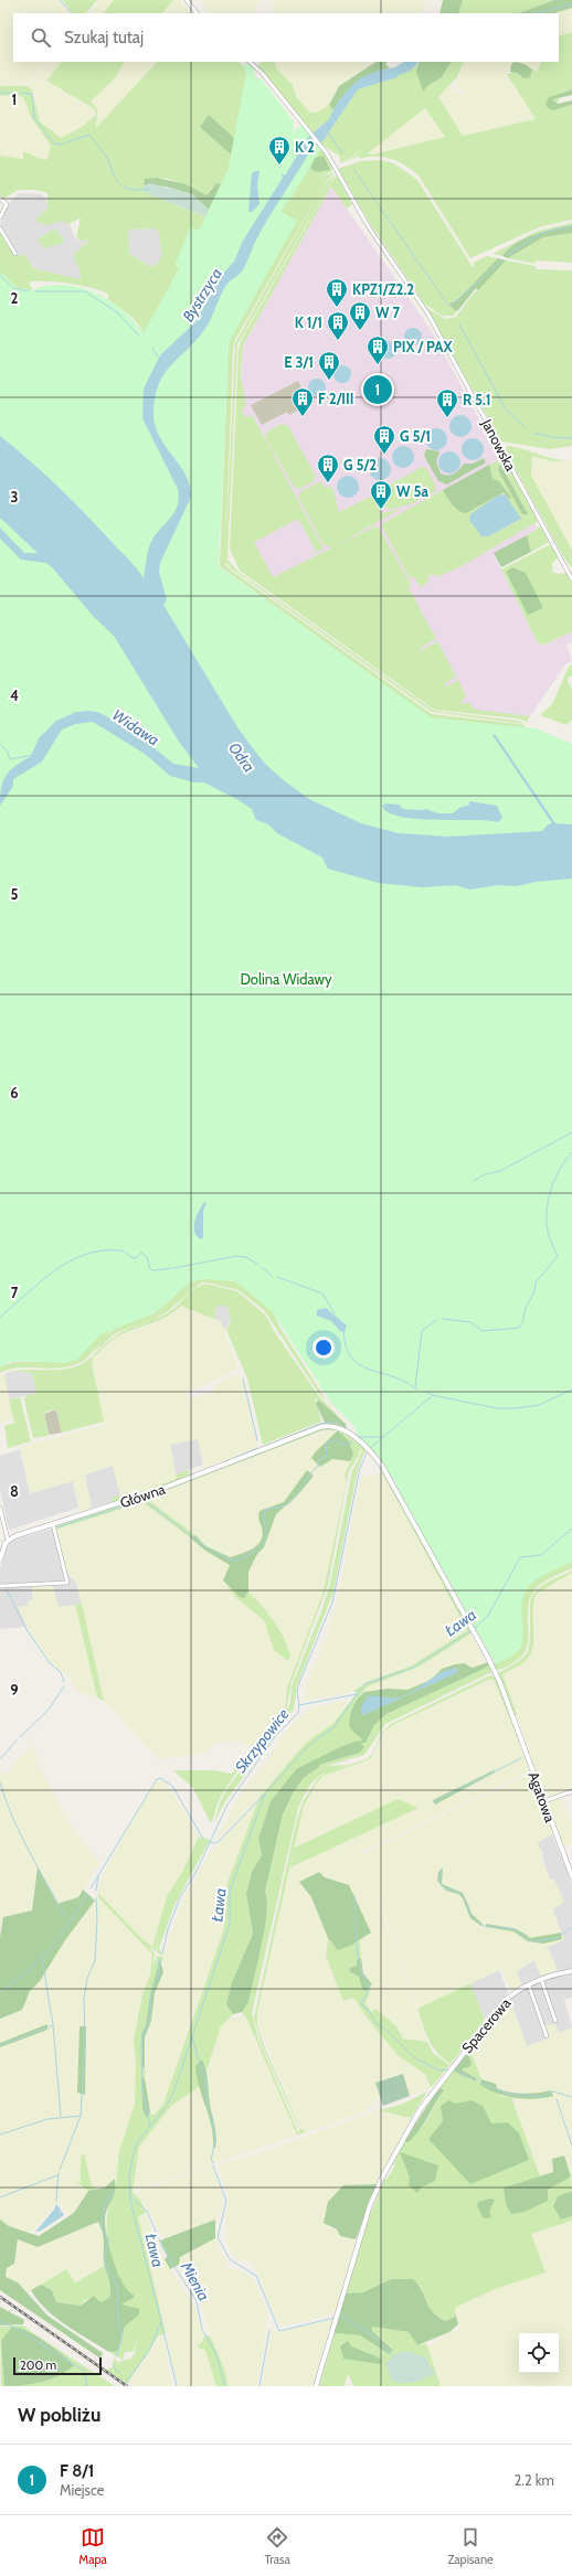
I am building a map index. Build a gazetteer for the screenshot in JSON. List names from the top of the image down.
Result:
{
  "streets": {
    "street": [
      "Janowska",
      "Główna",
      "Agatowa",
      "Spacerowa"
    ]
  },
  "crossings": [
    ["Główna", "Agatowa"]
  ],
  "water": [
    "Bystrzyca",
    "Widawa",
    "Odra",
    "Ława",
    "Skrzypowice",
    "Mienia"
  ],
  "parks": ["Dolina Widawy"],
  "places": {
    "building": [
      "K 2",
      "KPZ1/Z2.2",
      "W 7",
      "K 1/1",
      "PIX / PAX",
      "E 3/1",
      "F 2/III",
      "R 5.1",
      "G 5/1",
      "G 5/2",
      "W 5a"
    ]
  },
  "scale_bar": "200 m",
  "page": {
    "search": "Szukaj tutaj",
    "pins": "1",
    "scale": "200 m",
    "heading": "W pobliżu",
    "list": [
      {
        "mark": "1",
        "name": "F 8/1",
        "note": "Miejsce",
        "value": "2.2 km"
      }
    ],
    "nav": ["Mapa", "Trasa", "Zapisane"]
  },
  "grid": {
    "rows": [
      "1",
      "2",
      "3",
      "4",
      "5",
      "6",
      "7",
      "8",
      "9"
    ]
  }
}
